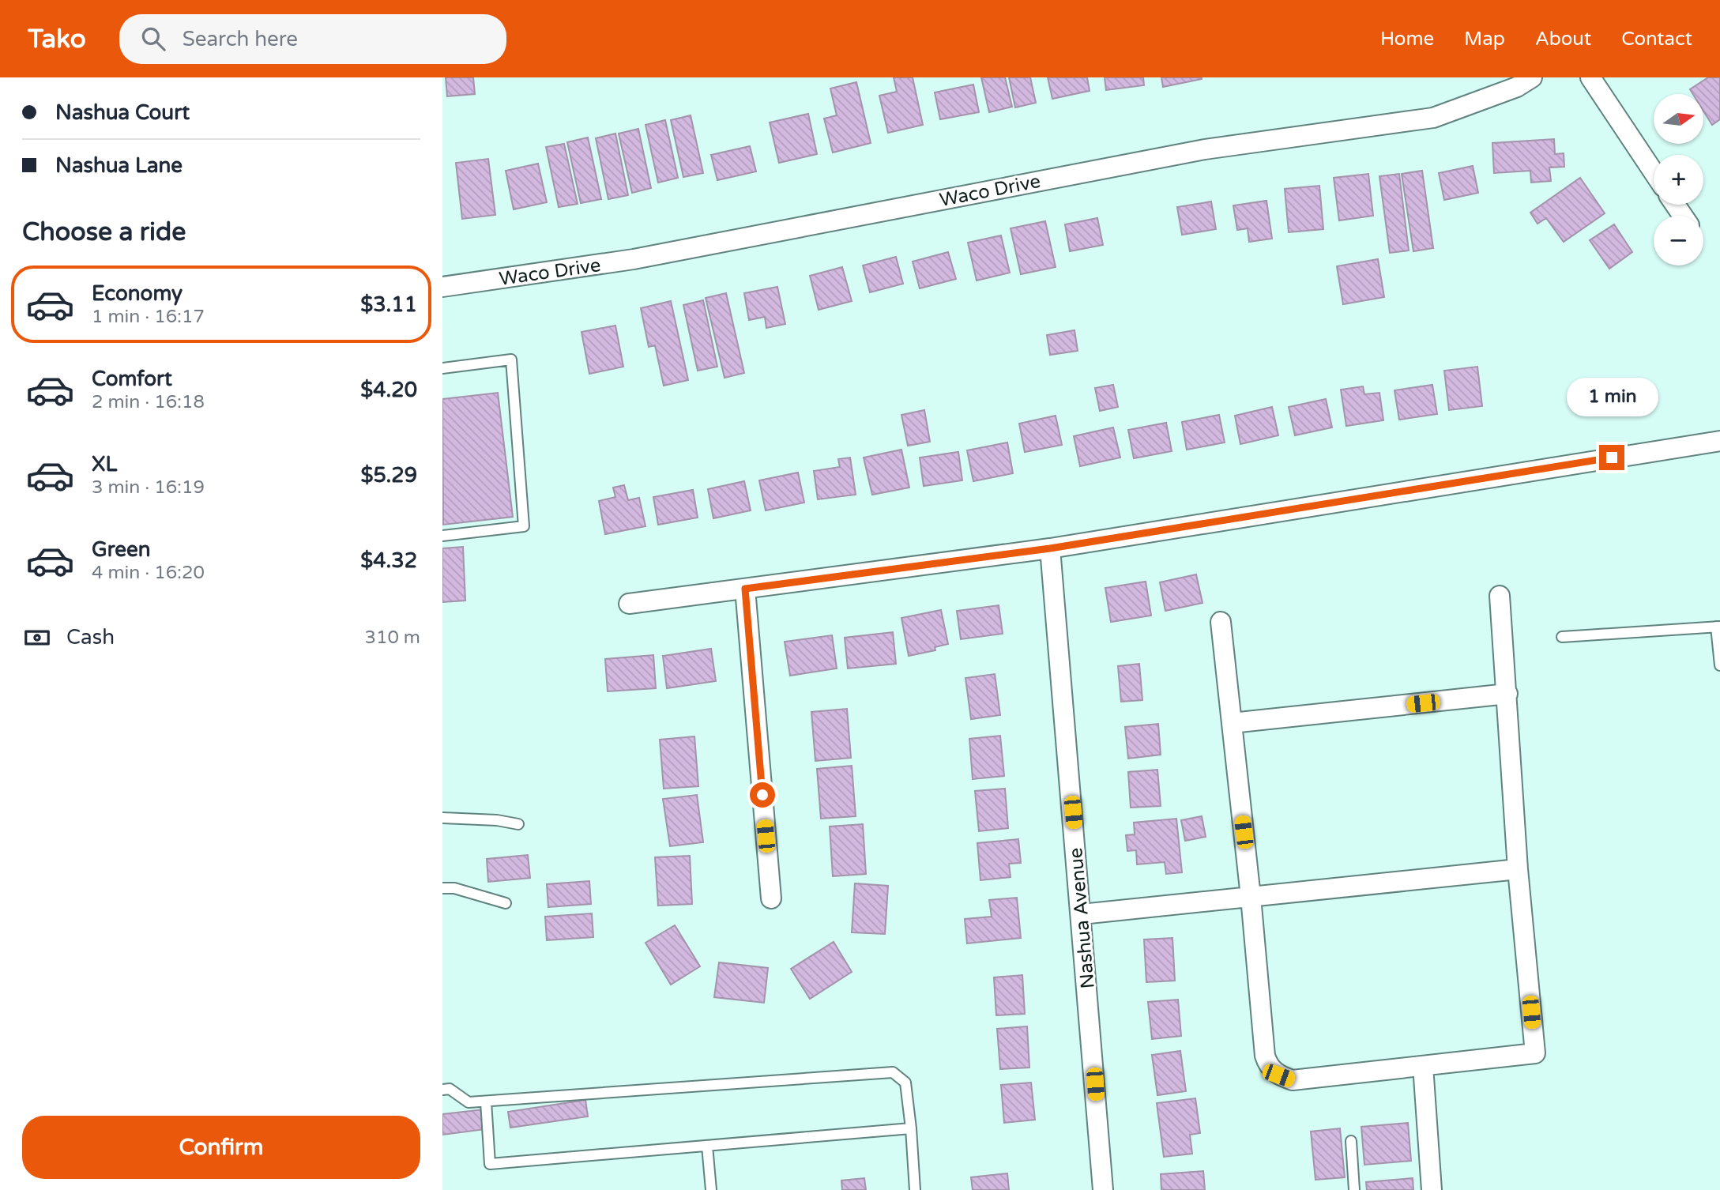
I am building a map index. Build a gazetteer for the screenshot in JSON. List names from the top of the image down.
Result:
{
  "streets": {
    "street": ["Waco Drive", "Nashua Avenue"]
  },
  "north": "right",
  "page": {
    "header": "Tako",
    "search": "Search here",
    "nav": [
      "Home",
      "Map",
      "About",
      "Contact"
    ],
    "banner": ["Nashua Court", "Nashua Lane"],
    "map_buttons": ["+", "−"],
    "heading": "Choose a ride",
    "list": [
      {
        "name": "Economy",
        "note": "1 min · 16:17",
        "value": "$3.11"
      },
      {
        "name": "Comfort",
        "note": "2 min · 16:18",
        "value": "$4.20"
      },
      {
        "name": "XL",
        "note": "3 min · 16:19",
        "value": "$5.29"
      },
      {
        "name": "Green",
        "note": "4 min · 16:20",
        "value": "$4.32"
      }
    ],
    "bubble": "1 min",
    "pay": ["Cash", "310 m"],
    "buttons": "Confirm"
  }
}
